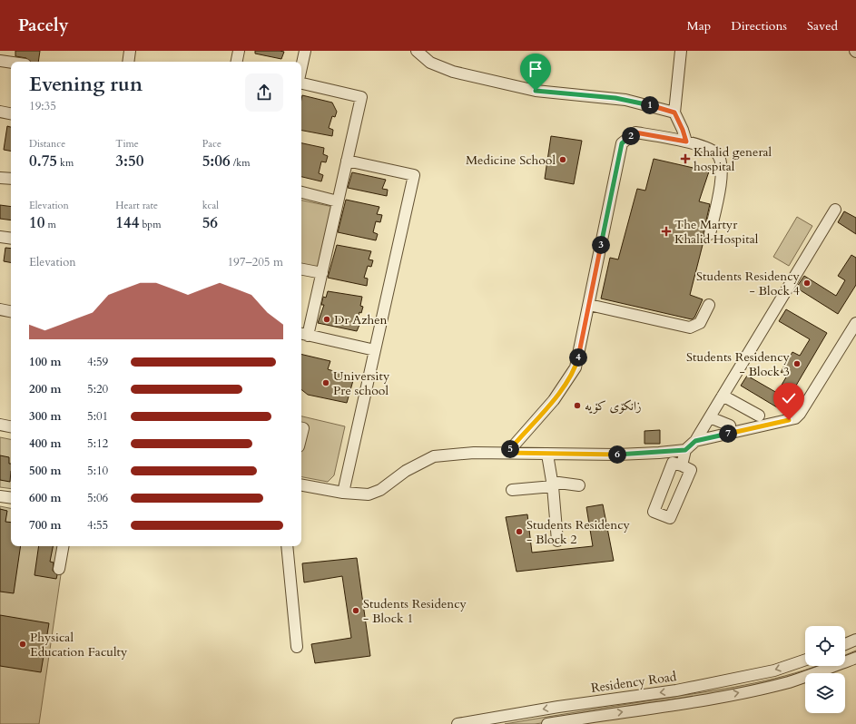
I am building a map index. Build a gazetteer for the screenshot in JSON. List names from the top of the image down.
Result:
{
  "streets": {
    "street": ["Residency Road"]
  },
  "places": {
    "health": ["Khalid general hospital", "The Martyr Khalid Hospital"],
    "other": [
      "Medicine School",
      "Students Residency - Block 4",
      "Dr Azhen",
      "Students Residency - Block 3",
      "University Pre school",
      "زانکۆی کۆیە",
      "Students Residency - Block 2",
      "Students Residency - Block 1",
      "Physical Education Faculty"
    ]
  },
  "page": {
    "header": "Pacely",
    "nav": ["Map", "Directions", "Saved"],
    "heading": ["Evening run", "19:35"],
    "pins": [
      "1",
      "2",
      "3",
      "4",
      "7",
      "5",
      "6"
    ],
    "stats": [
      ["Distance", "0.75 km"],
      ["Time", "3:50"],
      ["Pace", "5:06 /km"],
      ["Elevation", "10 m"],
      ["Heart rate", "144 bpm"],
      ["kcal", "56"]
    ],
    "chart": ["Elevation", "197–205 m"],
    "list": [
      {
        "name": "100 m",
        "note": "4:59"
      },
      {
        "name": "200 m",
        "note": "5:20"
      },
      {
        "name": "300 m",
        "note": "5:01"
      },
      {
        "name": "400 m",
        "note": "5:12"
      },
      {
        "name": "500 m",
        "note": "5:10"
      },
      {
        "name": "600 m",
        "note": "5:06"
      },
      {
        "name": "700 m",
        "note": "4:55"
      }
    ]
  }
}
